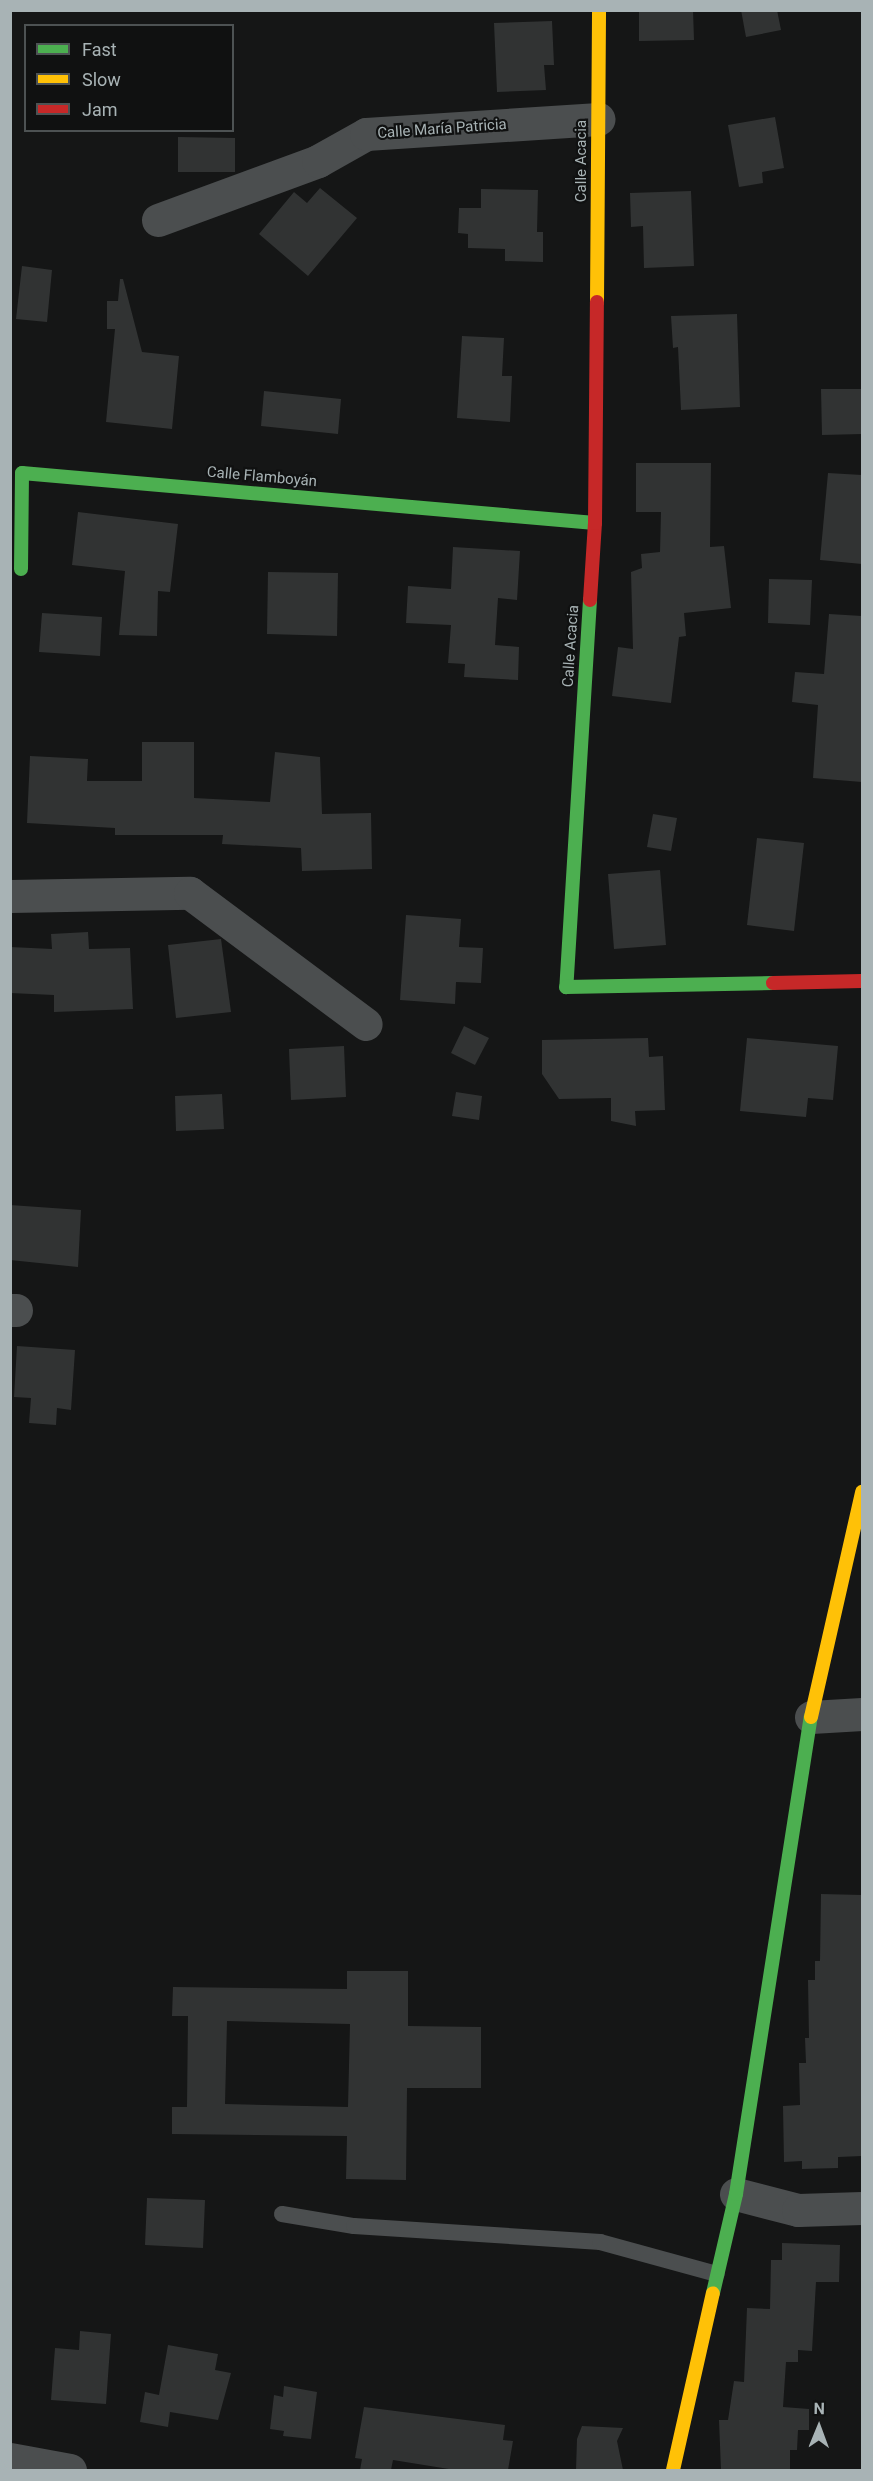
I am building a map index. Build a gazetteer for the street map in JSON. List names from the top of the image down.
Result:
{
  "streets": {
    "street": ["Calle María Patricia", "Calle Acacia", "Calle Flamboyán"]
  },
  "crossings": [
    ["Calle María Patricia", "Calle Acacia"],
    ["Calle Acacia", "Calle Flamboyán"]
  ],
  "legend": ["Fast", "Slow", "Jam"],
  "north": "top"
}
